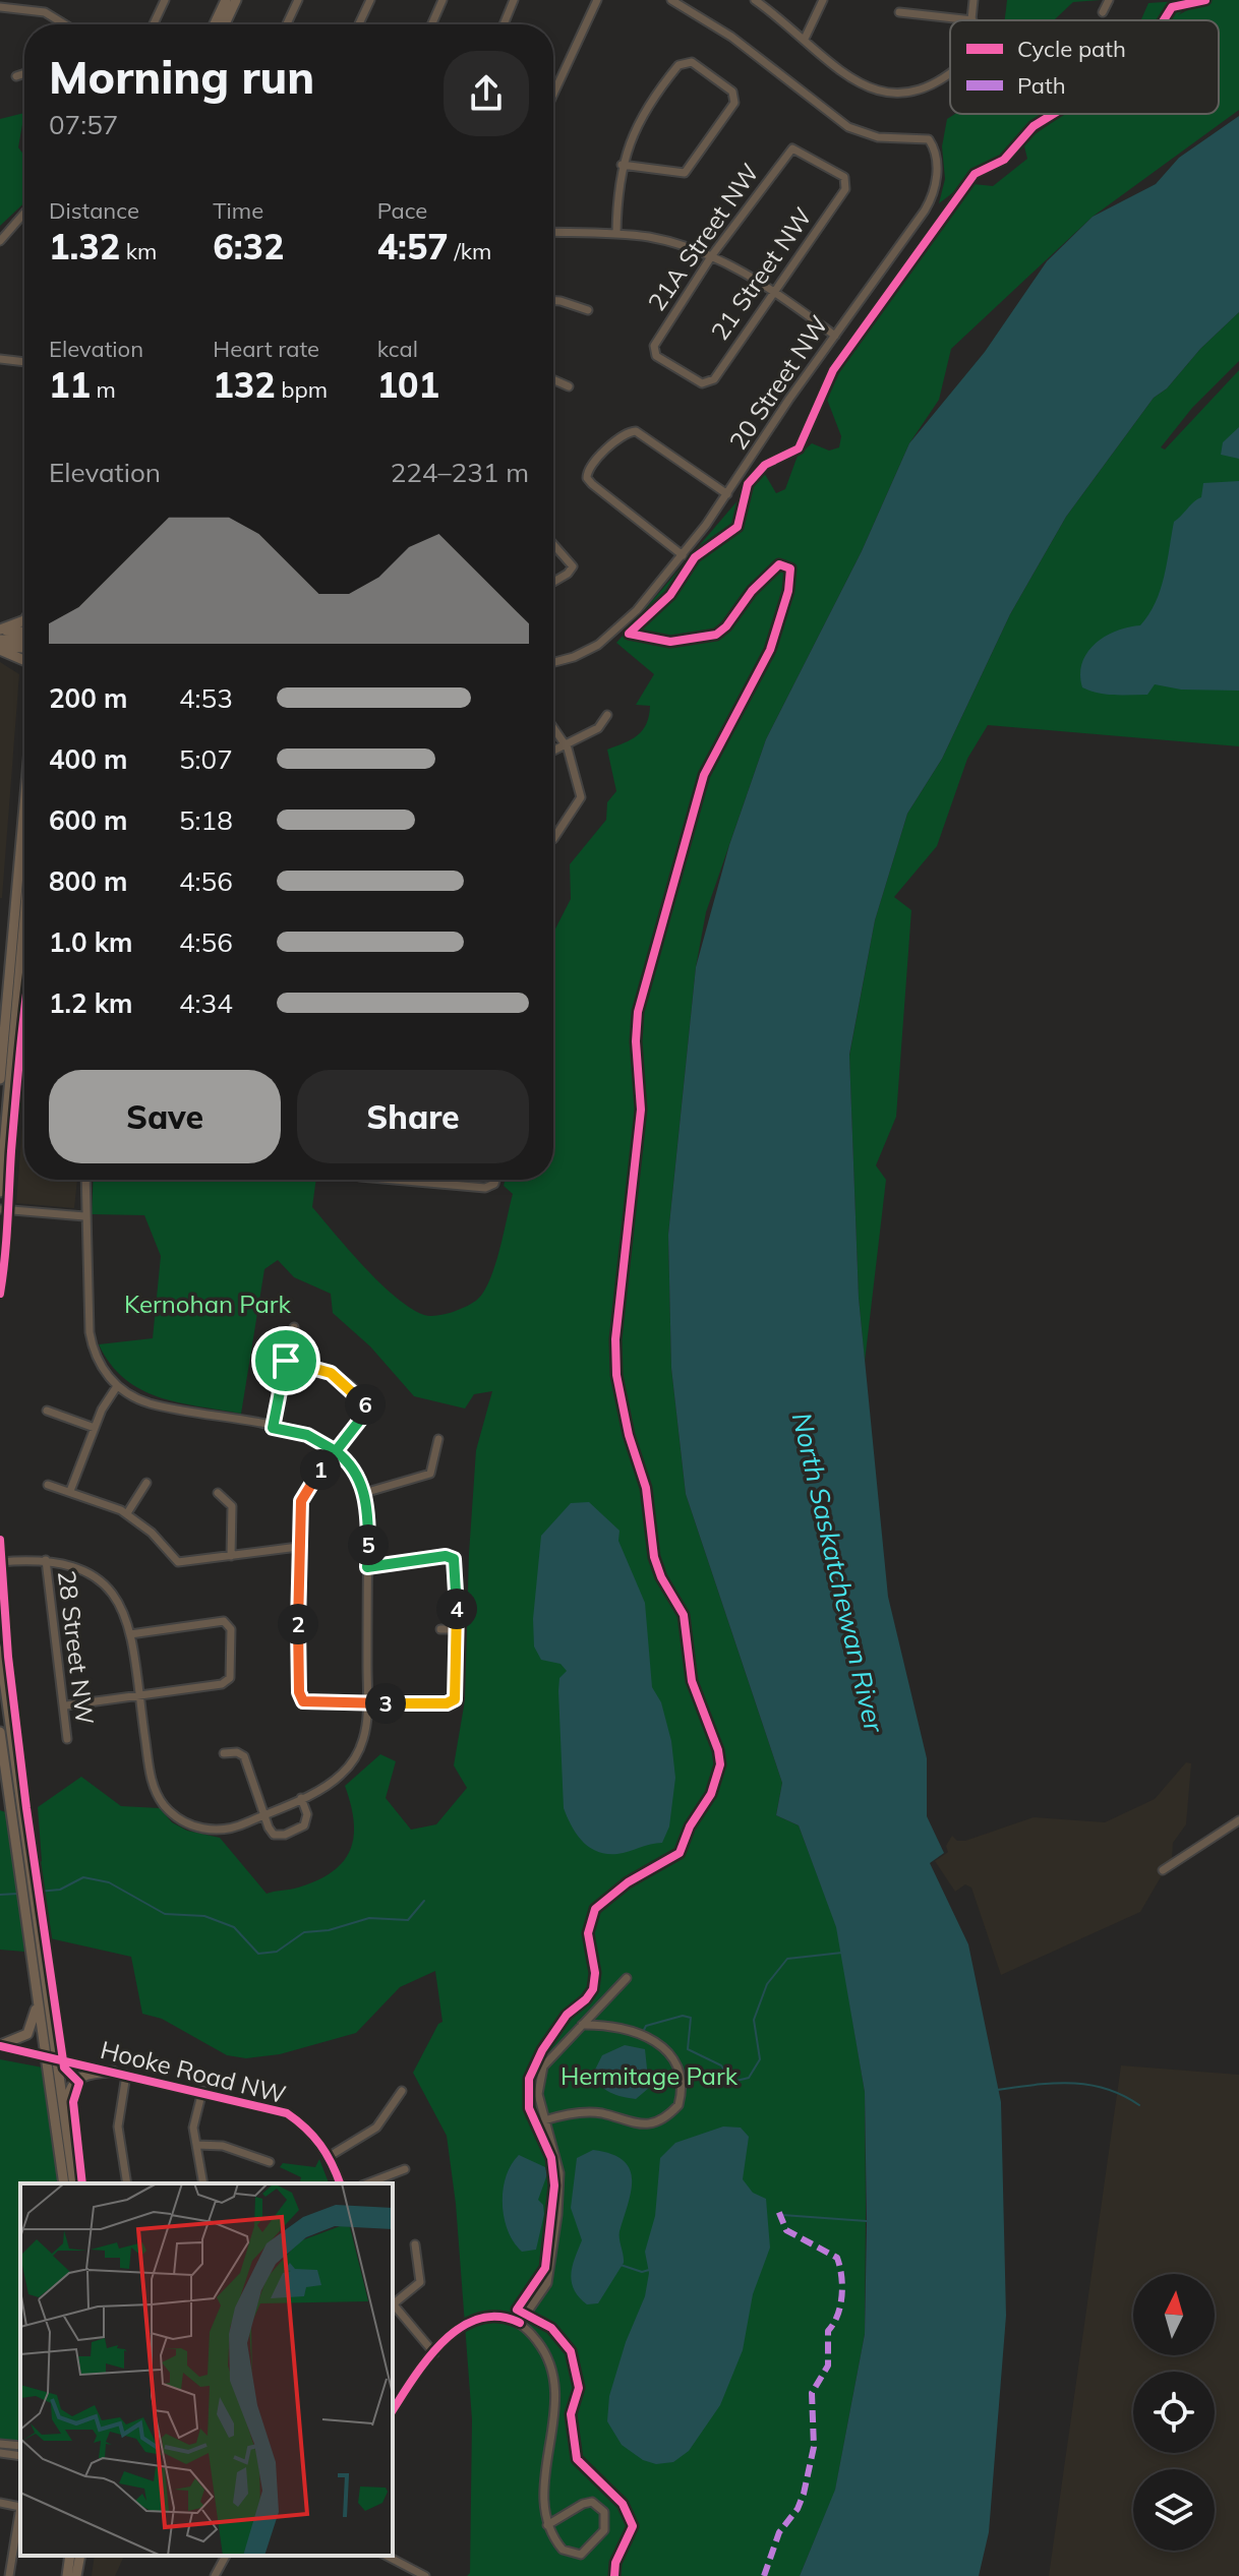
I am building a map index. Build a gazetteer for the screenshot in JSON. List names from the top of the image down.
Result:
{
  "streets": {
    "street": [
      "21A Street NW",
      "21 Street NW",
      "20 Street NW",
      "28 Street NW",
      "Hooke Road NW"
    ]
  },
  "crossings": [
    ["21A Street NW", "21 Street NW"]
  ],
  "water": ["North Saskatchewan River"],
  "parks": ["Kernohan Park", "Hermitage Park"],
  "legend": ["Cycle path", "Path"],
  "north": "top",
  "page": {
    "heading": ["Morning run", "07:57"],
    "stats": [
      ["Distance", "1.32 km"],
      ["Time", "6:32"],
      ["Pace", "4:57 /km"],
      ["Elevation", "11 m"],
      ["Heart rate", "132 bpm"],
      ["kcal", "101"]
    ],
    "chart": ["Elevation", "224–231 m"],
    "list": [
      {
        "name": "200 m",
        "note": "4:53"
      },
      {
        "name": "400 m",
        "note": "5:07"
      },
      {
        "name": "600 m",
        "note": "5:18"
      },
      {
        "name": "800 m",
        "note": "4:56"
      },
      {
        "name": "1.0 km",
        "note": "4:56"
      },
      {
        "name": "1.2 km",
        "note": "4:34"
      }
    ],
    "buttons": ["Save", "Share"],
    "pins": [
      "6",
      "1",
      "5",
      "4",
      "2",
      "3"
    ]
  }
}
